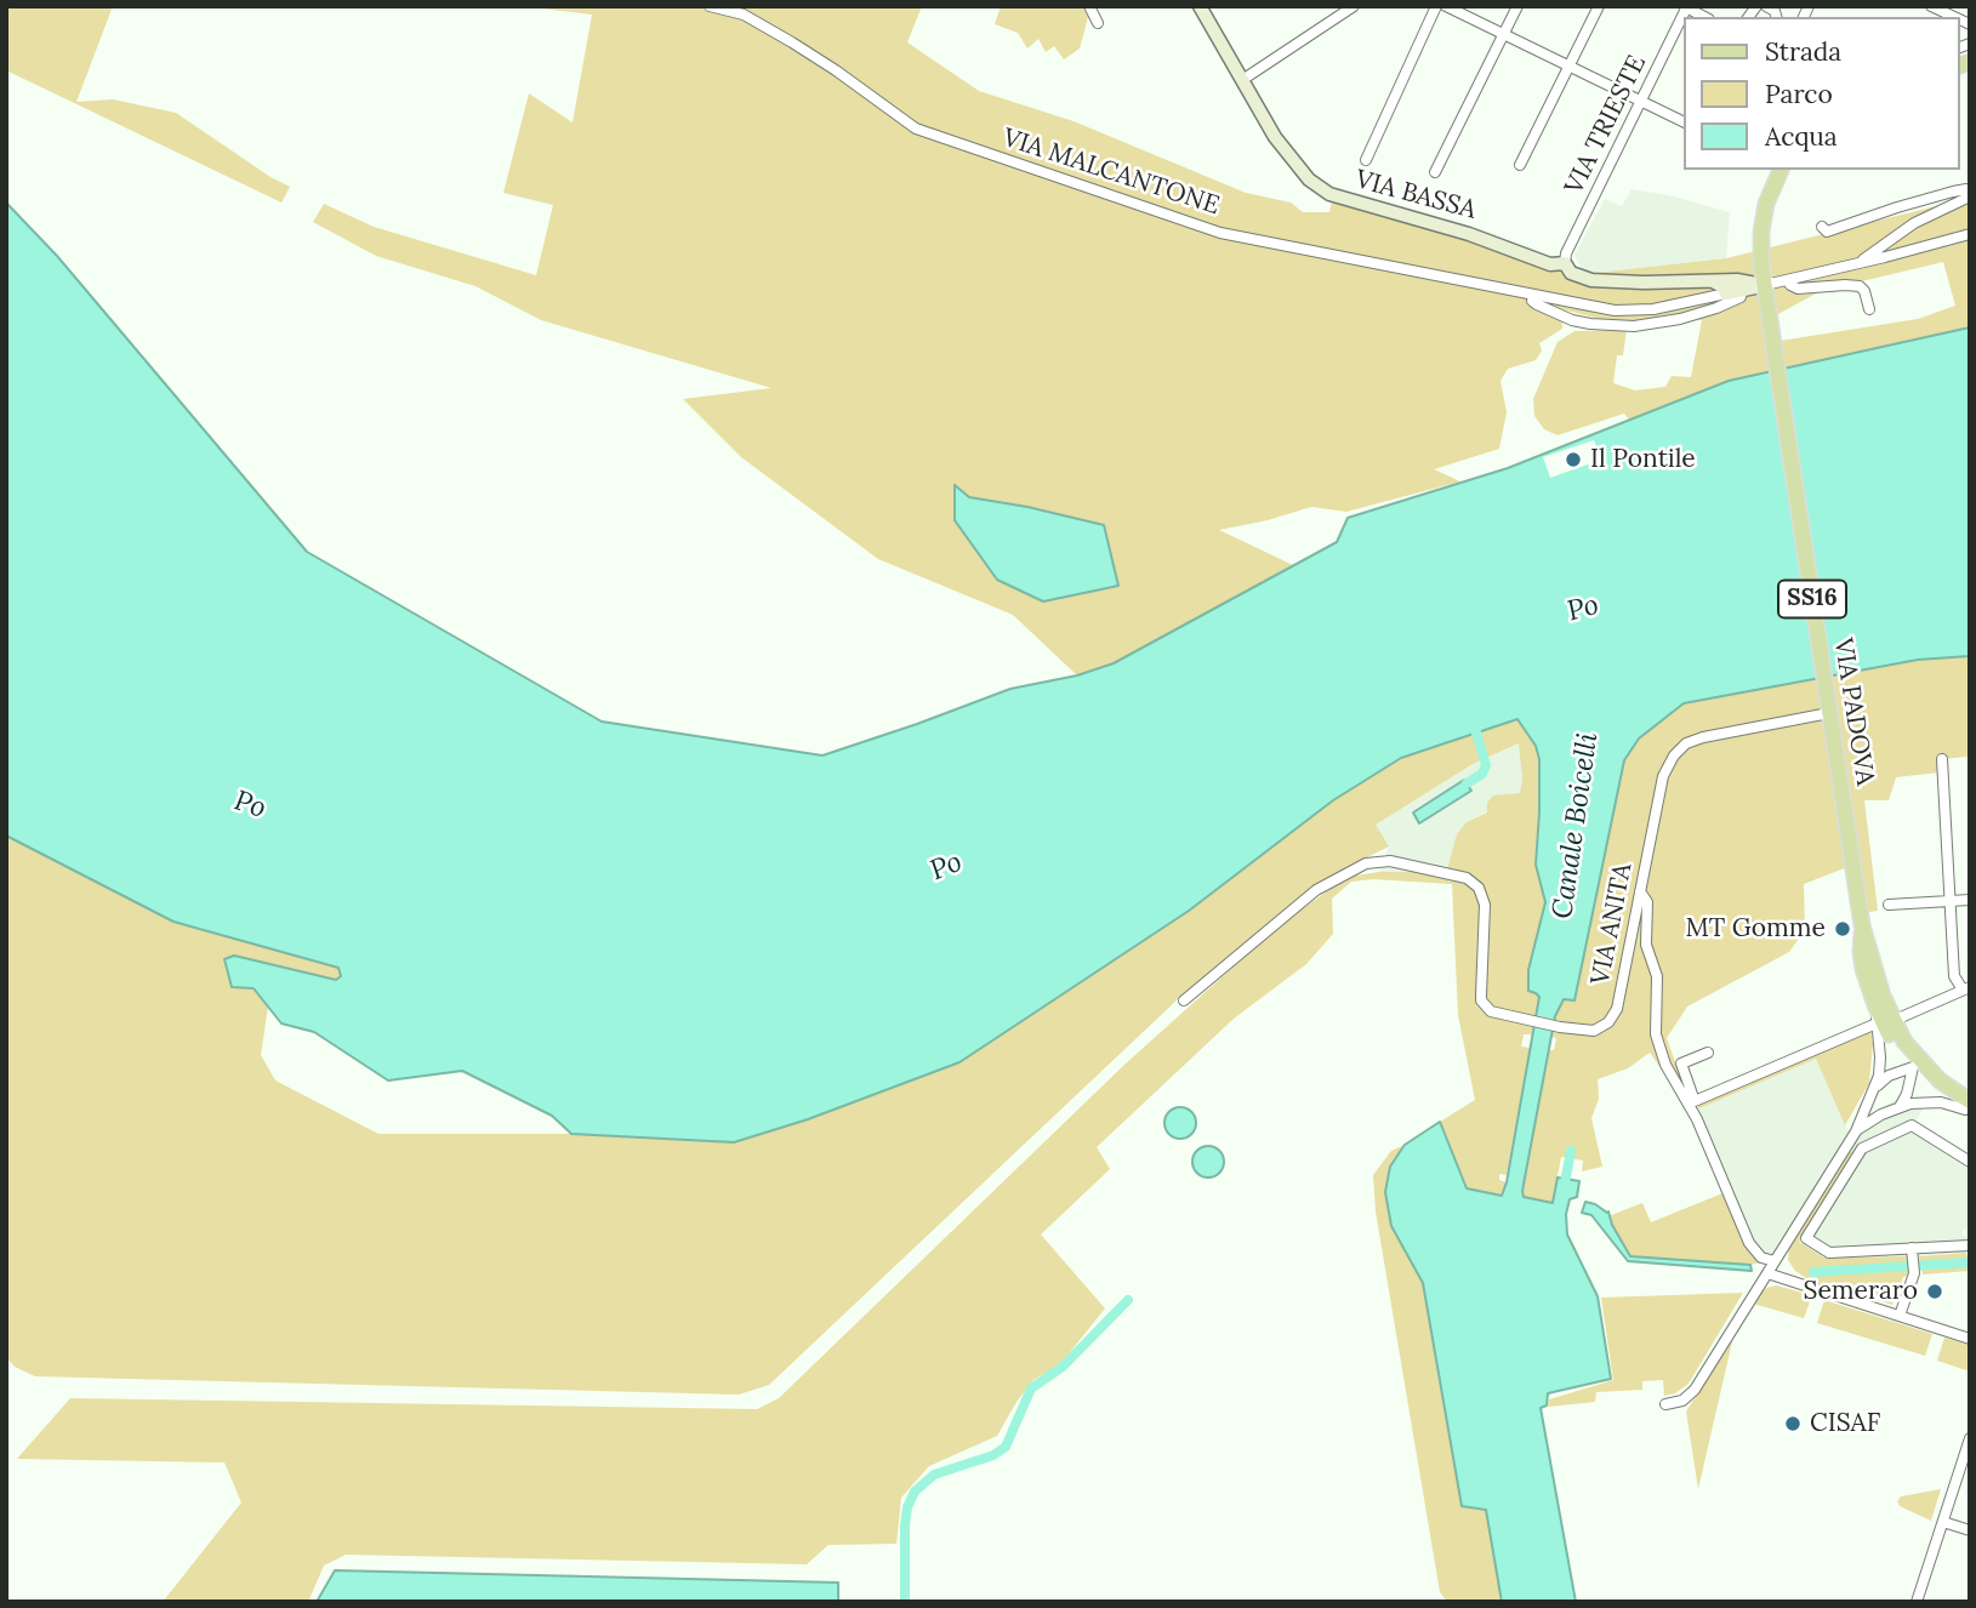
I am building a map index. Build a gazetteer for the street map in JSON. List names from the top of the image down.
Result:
{
  "streets": {
    "main road": ["SS16", "VIA PADOVA"],
    "street": [
      "VIA TRIESTE",
      "VIA MALCANTONE",
      "VIA BASSA",
      "VIA ANITA"
    ]
  },
  "crossings": [
    ["VIA TRIESTE", "VIA BASSA"],
    ["VIA MALCANTONE", "VIA BASSA"],
    ["SS16", "VIA PADOVA"],
    ["VIA PADOVA", "VIA ANITA"]
  ],
  "water": ["Po", "Canale Boicelli"],
  "places": [
    "Il Pontile",
    "MT Gomme",
    "Semeraro",
    "CISAF"
  ],
  "legend": ["Strada", "Parco", "Acqua"]
}
